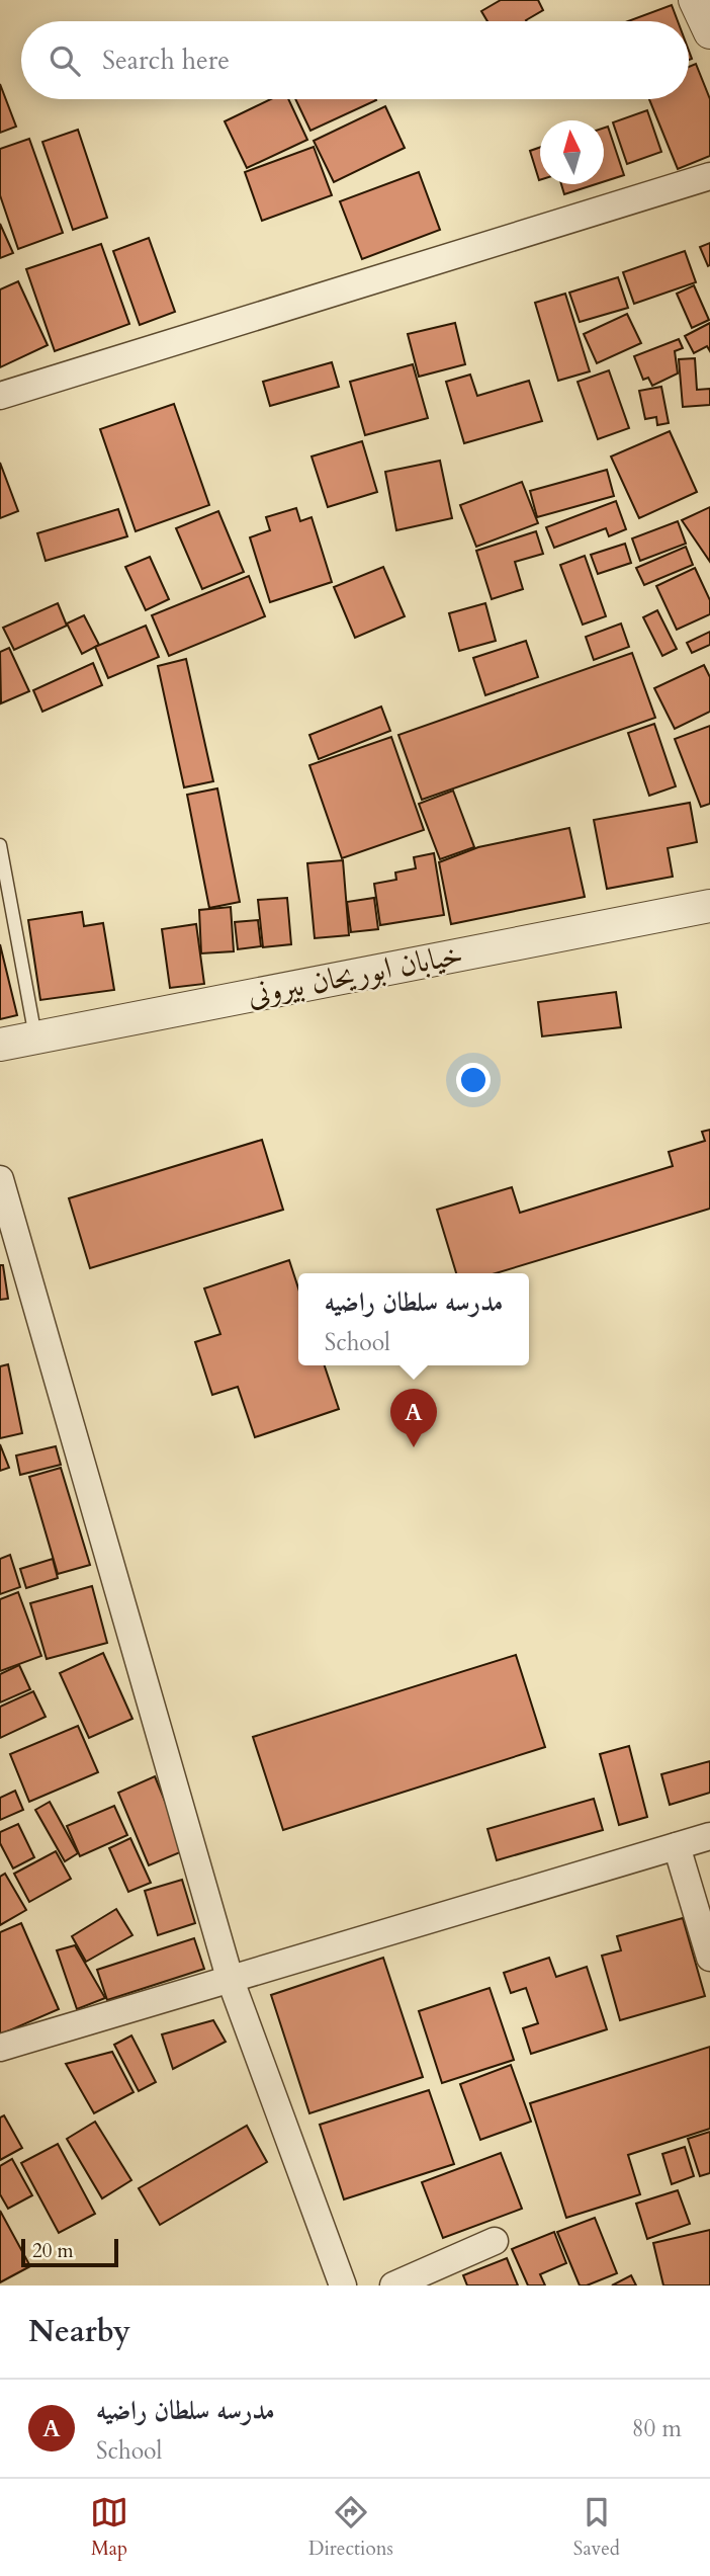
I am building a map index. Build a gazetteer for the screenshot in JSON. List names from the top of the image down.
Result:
{
  "streets": {
    "street": ["خیابان ابوریحان بیرونی"]
  },
  "scale_bar": "20 m",
  "north": "top",
  "page": {
    "search": "Search here",
    "popup": ["مدرسه سلطان راضیه", "School"],
    "pins": "A",
    "scale": "20 m",
    "heading": "Nearby",
    "list": [
      {
        "mark": "A",
        "name": "مدرسه سلطان راضیه",
        "note": "School",
        "value": "80 m"
      }
    ],
    "nav": ["Map", "Directions", "Saved"]
  }
}
